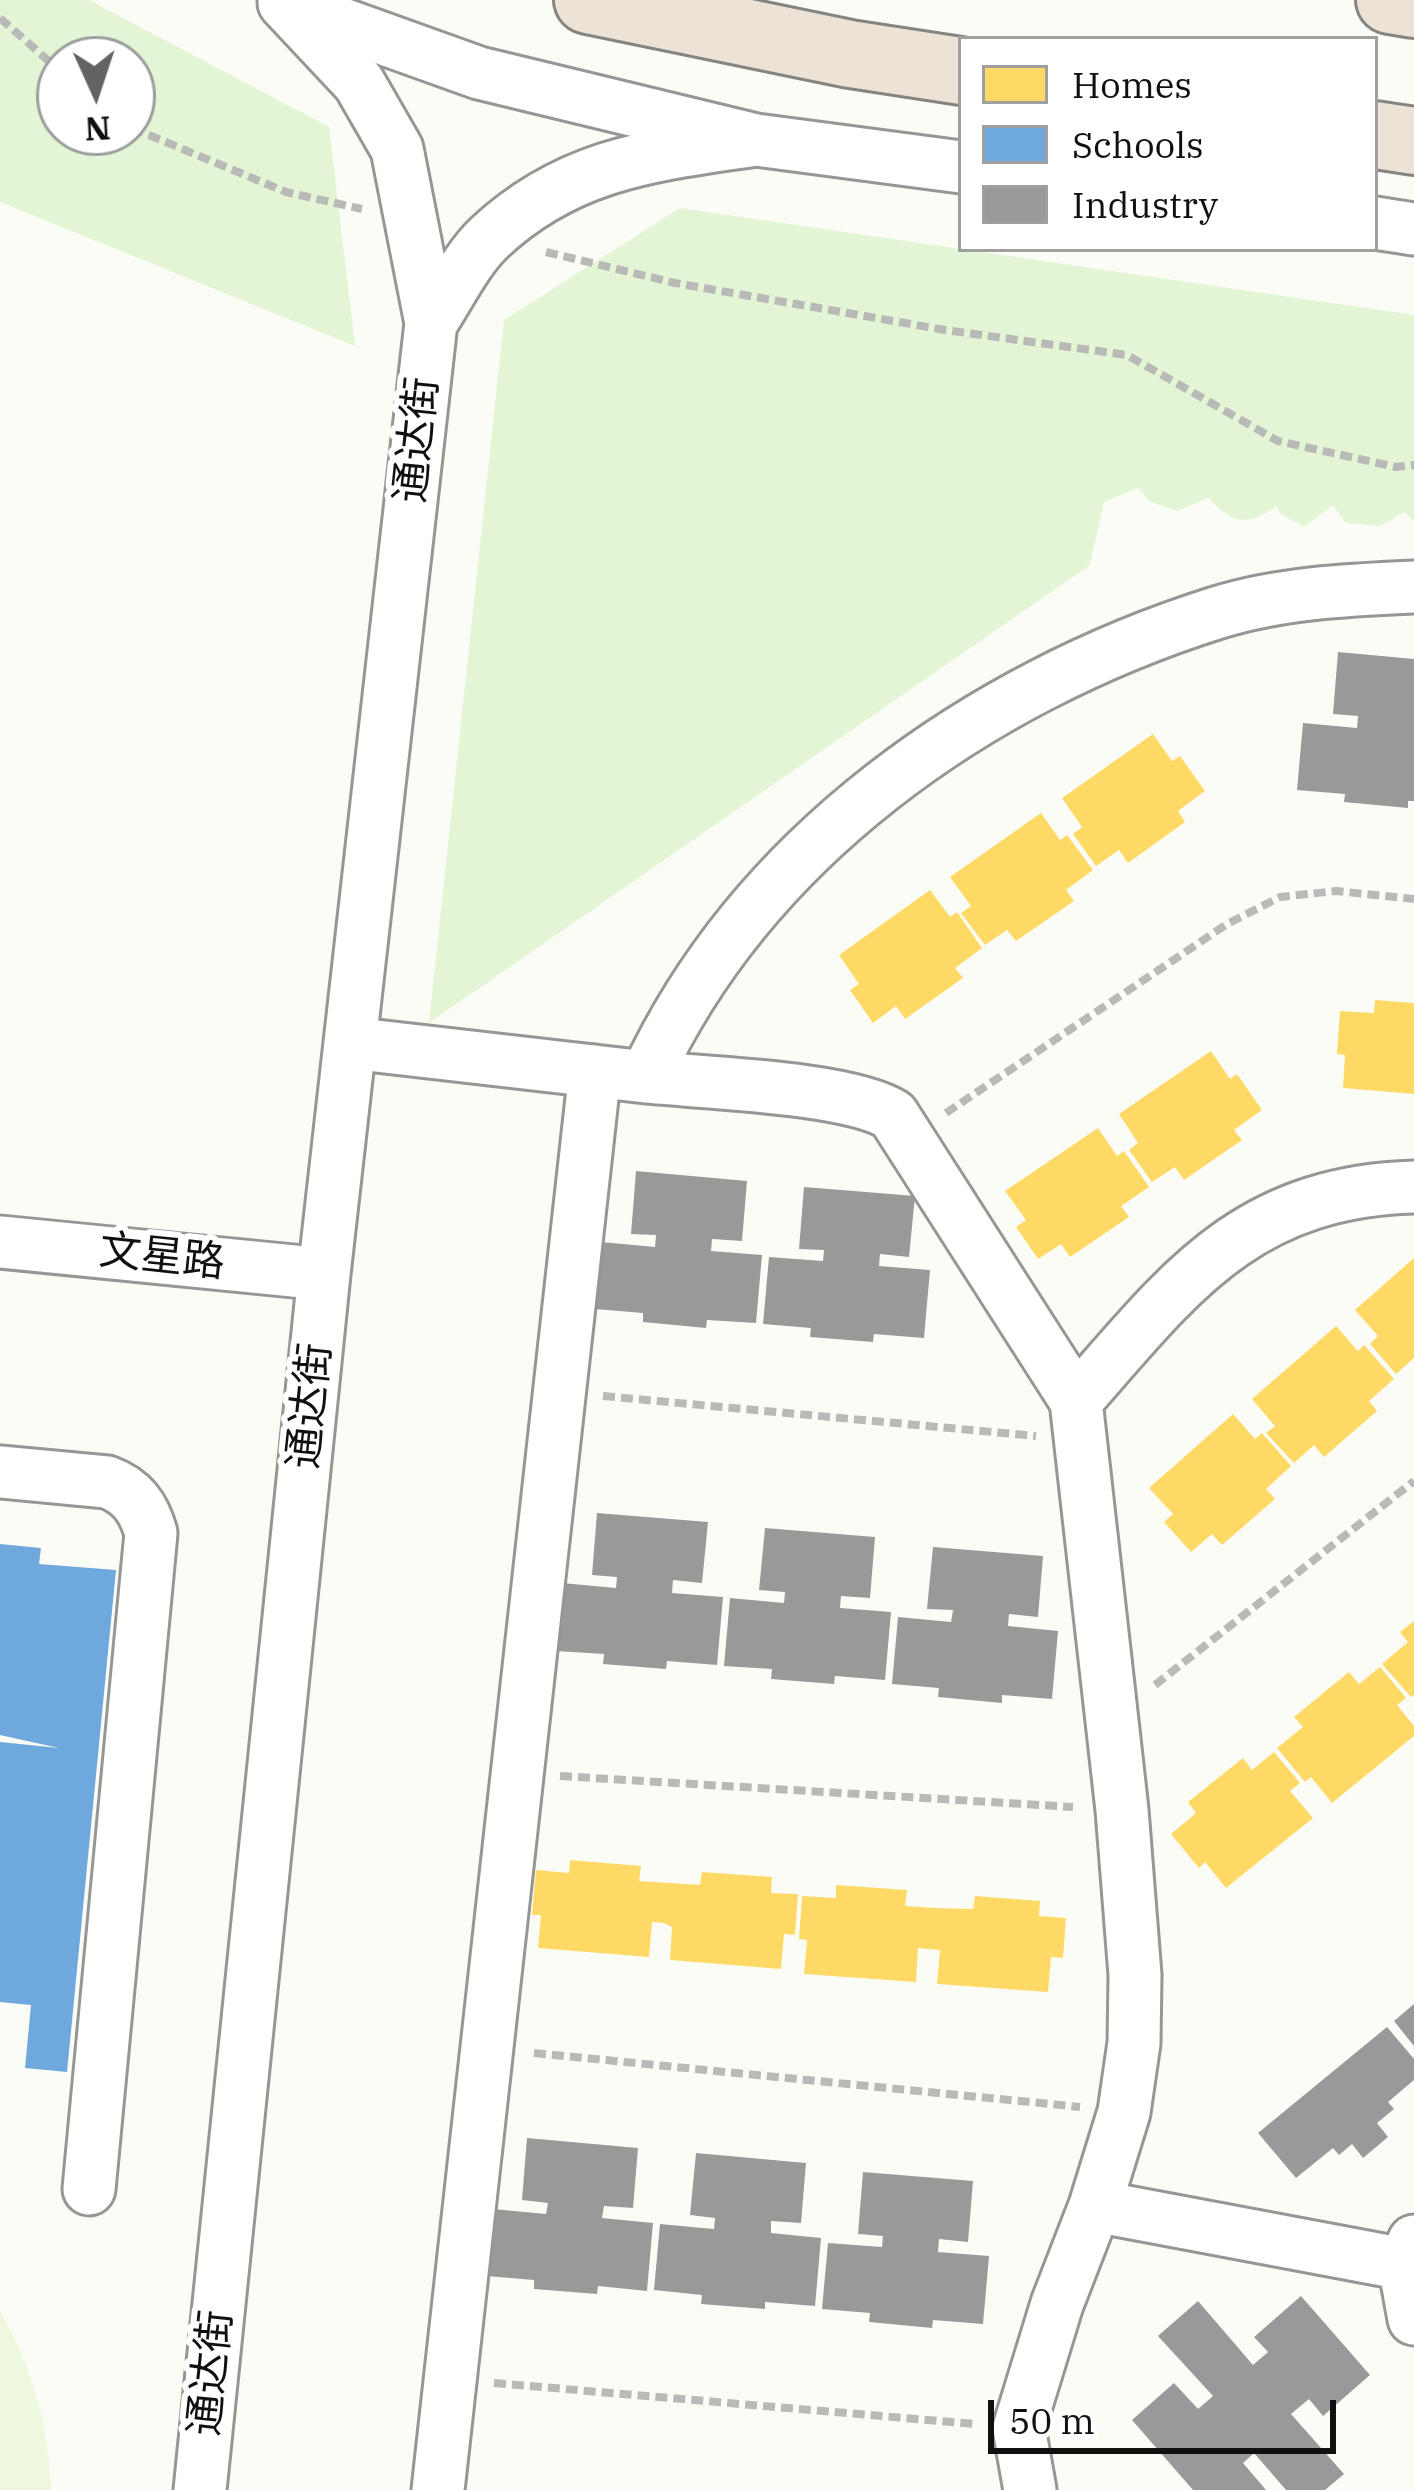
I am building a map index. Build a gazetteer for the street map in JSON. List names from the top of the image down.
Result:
{
  "streets": {
    "street": ["通达街", "文星路"]
  },
  "crossings": [
    ["通达街", "文星路"]
  ],
  "legend": ["Homes", "Schools", "Industry"],
  "scale_bar": "50 m",
  "north": "bottom"
}
